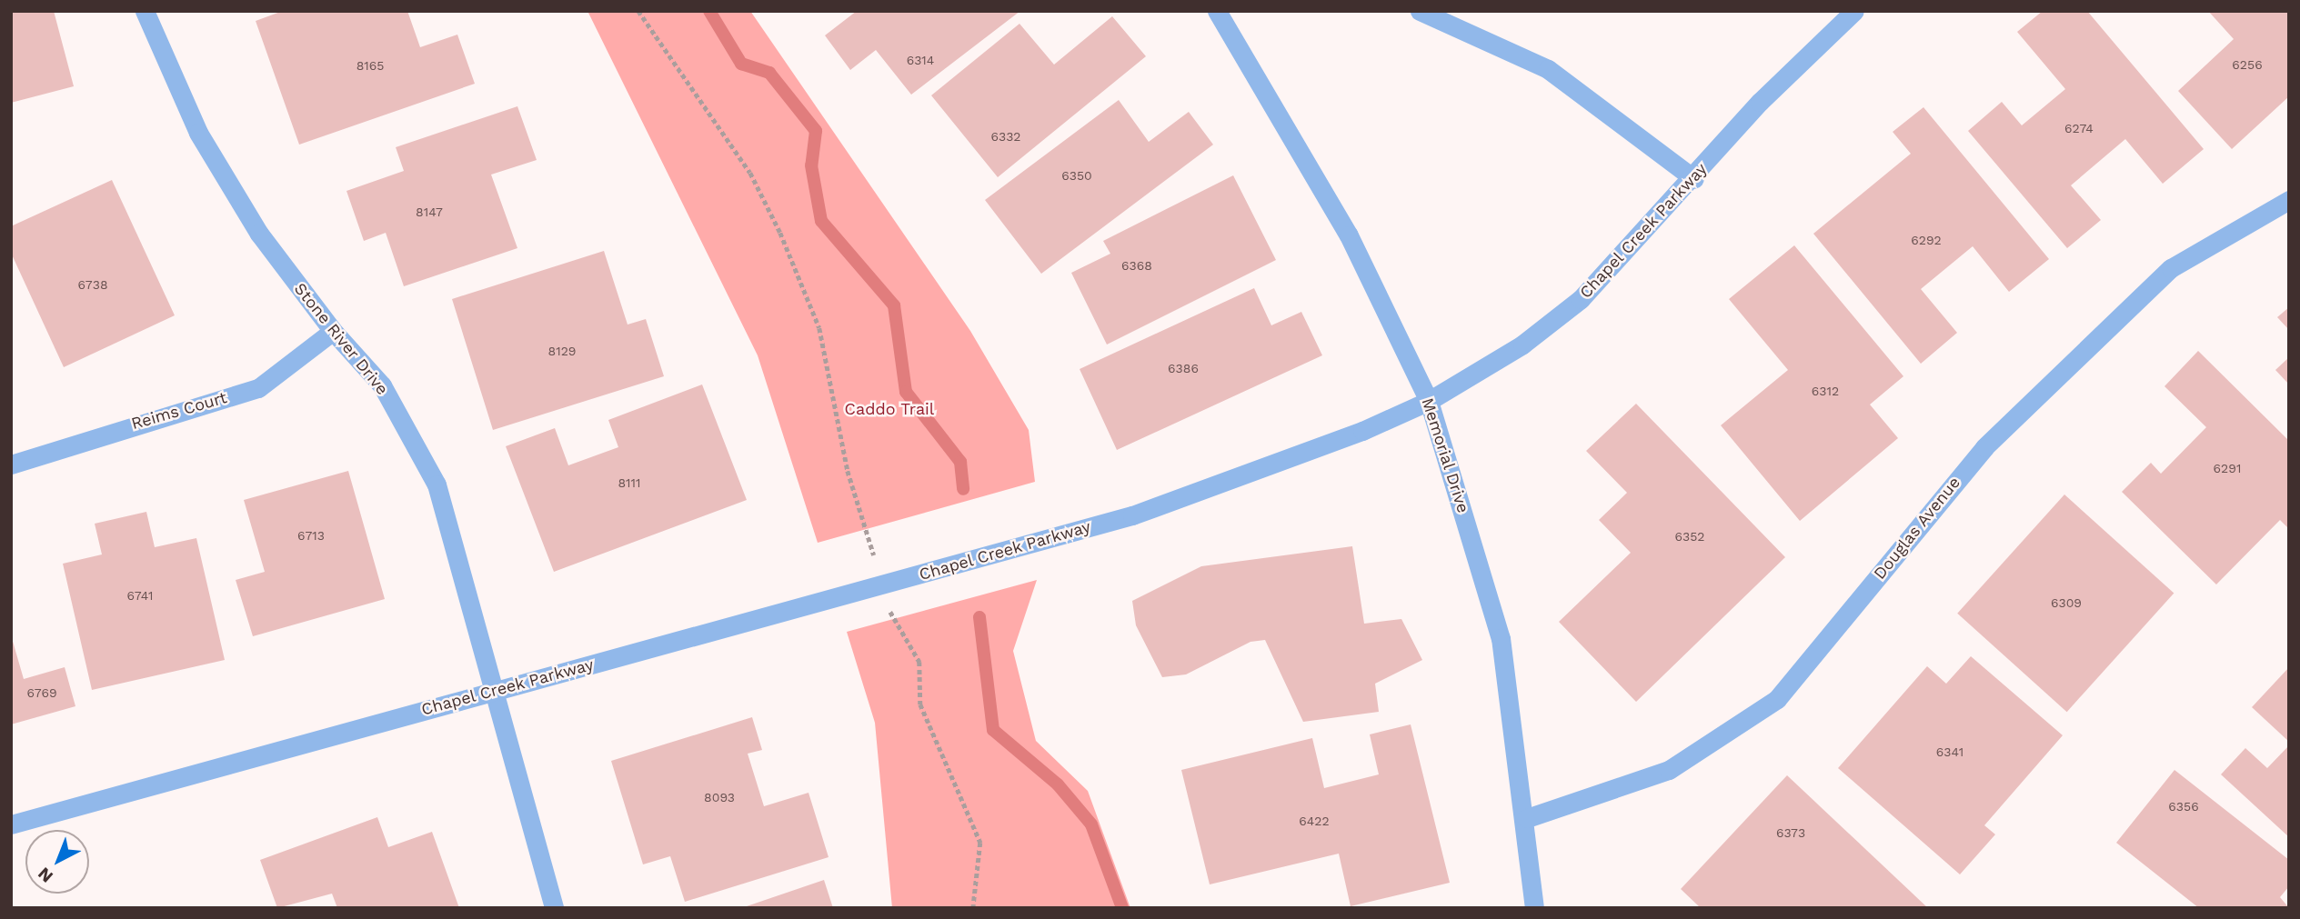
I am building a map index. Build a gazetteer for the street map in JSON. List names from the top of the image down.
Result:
{
  "streets": {
    "street": [
      "Chapel Creek Parkway",
      "Stone River Drive",
      "Reims Court",
      "Memorial Drive",
      "Douglas Avenue"
    ]
  },
  "crossings": [
    ["Chapel Creek Parkway", "Stone River Drive"],
    ["Chapel Creek Parkway", "Memorial Drive"],
    ["Stone River Drive", "Reims Court"],
    ["Memorial Drive", "Douglas Avenue"]
  ],
  "parks": ["Caddo Trail"],
  "house_numbers": [
    "6314",
    "6256",
    "8165",
    "6274",
    "6332",
    "6350",
    "8147",
    "6292",
    "6368",
    "6738",
    "8129",
    "6386",
    "6312",
    "6291",
    "8111",
    "6713",
    "6352",
    "6741",
    "6309",
    "6769",
    "6341",
    "8093",
    "6356",
    "6422",
    "6373"
  ],
  "north": "bottom left"
}
